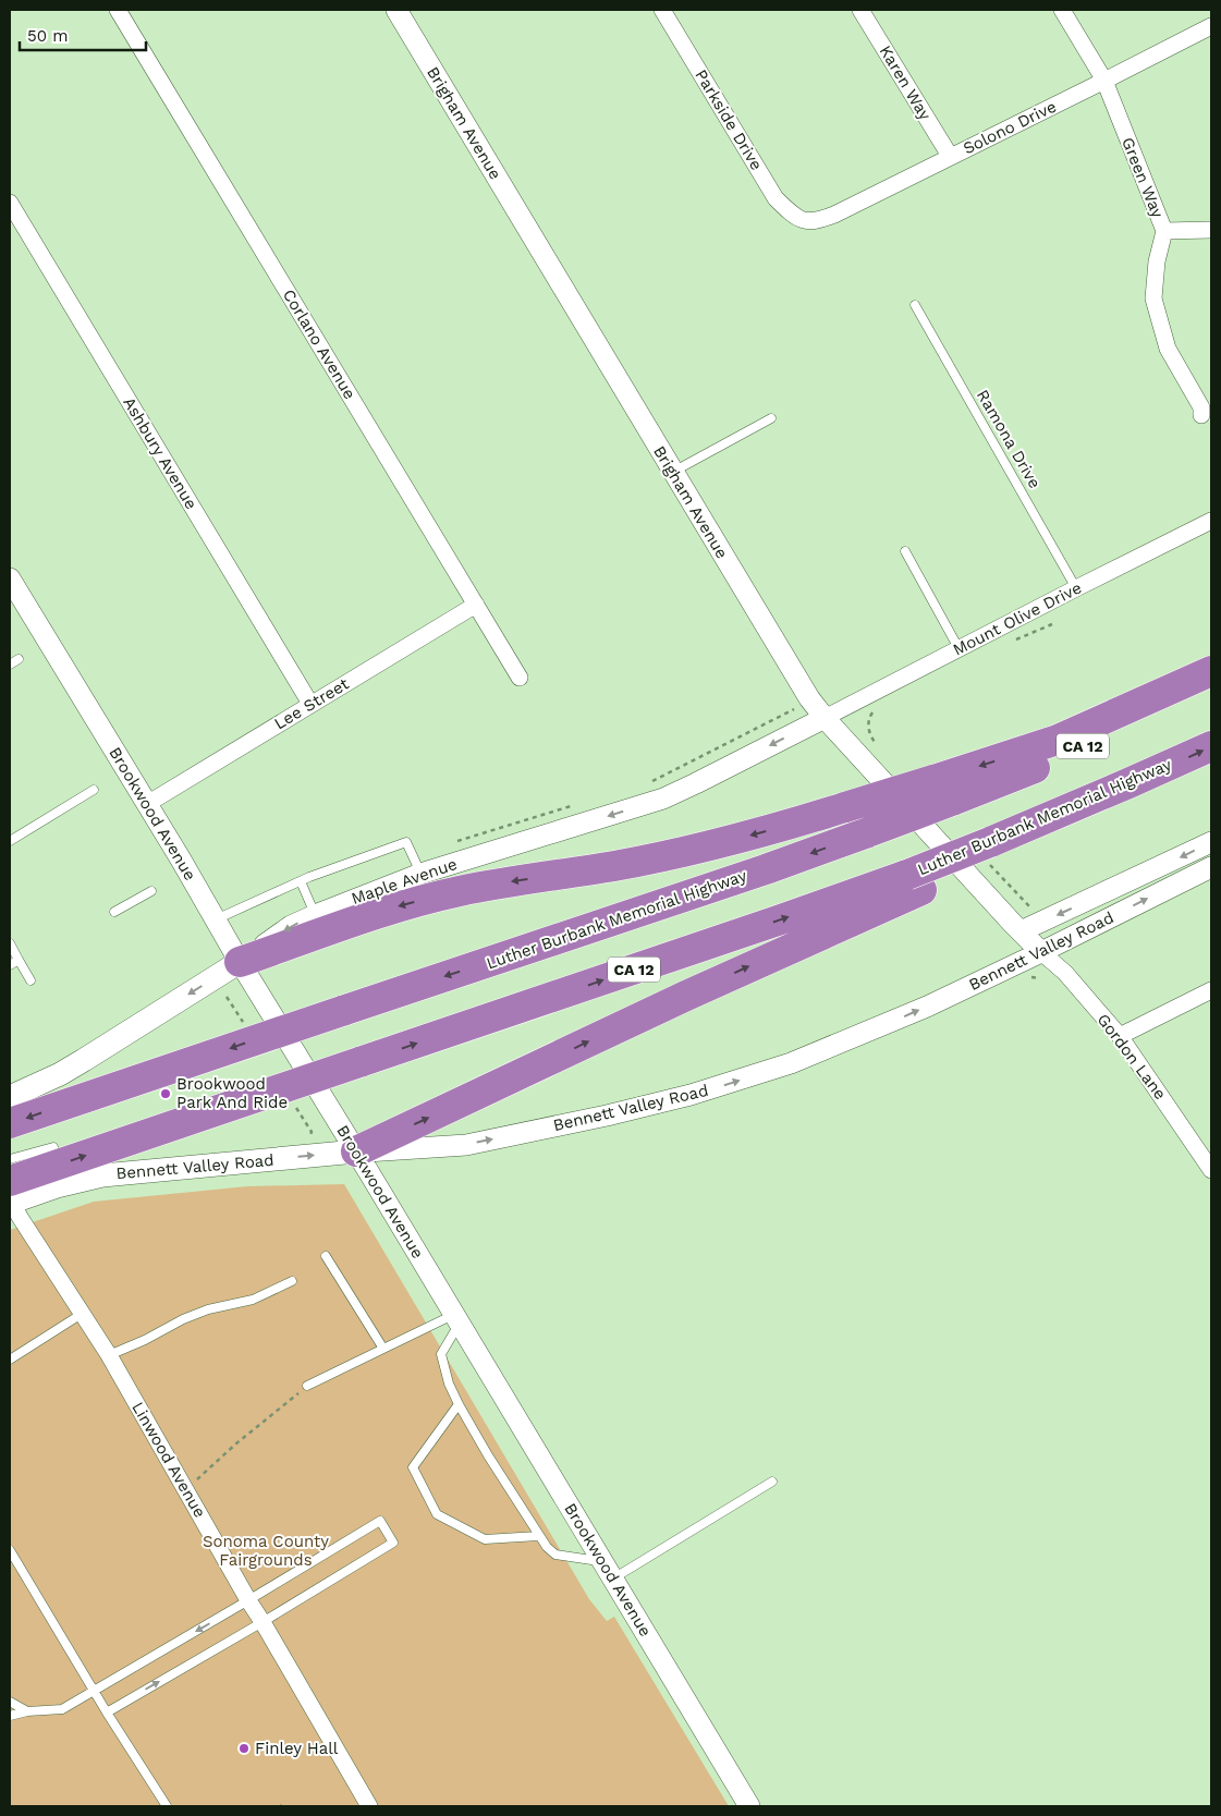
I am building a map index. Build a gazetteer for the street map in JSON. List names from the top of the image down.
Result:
{
  "streets": {
    "highway": ["CA 12", "Luther Burbank Memorial Highway"],
    "main road": ["Maple Avenue", "Bennett Valley Road"],
    "street": [
      "Karen Way",
      "Parkside Drive",
      "Brigham Avenue",
      "Solono Drive",
      "Green Way",
      "Corlano Avenue",
      "Ashbury Avenue",
      "Mount Olive Drive",
      "Lee Street",
      "Brookwood Avenue",
      "Gordon Lane",
      "Linwood Avenue"
    ],
    "lane": ["Ramona Drive"]
  },
  "crossings": [
    ["Karen Way", "Solono Drive"],
    ["Parkside Drive", "Solono Drive"],
    ["Brigham Avenue", "Mount Olive Drive"],
    ["Brigham Avenue", "Maple Avenue"],
    ["Brigham Avenue", "Bennett Valley Road"],
    ["Brigham Avenue", "Gordon Lane"],
    ["Solono Drive", "Green Way"],
    ["Corlano Avenue", "Lee Street"],
    ["Ramona Drive", "Mount Olive Drive"],
    ["Ashbury Avenue", "Lee Street"],
    ["Mount Olive Drive", "Maple Avenue"],
    ["Lee Street", "Brookwood Avenue"],
    ["Brookwood Avenue", "Maple Avenue"],
    ["Brookwood Avenue", "Bennett Valley Road"],
    ["Luther Burbank Memorial Highway", "Bennett Valley Road"],
    ["Luther Burbank Memorial Highway", "Linwood Avenue"],
    ["Bennett Valley Road", "Gordon Lane"],
    ["Bennett Valley Road", "Linwood Avenue"]
  ],
  "one_way": ["Maple Avenue"],
  "parks": ["Sonoma County Fairgrounds"],
  "places": ["Brookwood Park And Ride", "Finley Hall"],
  "scale_bar": "50 m"
}
